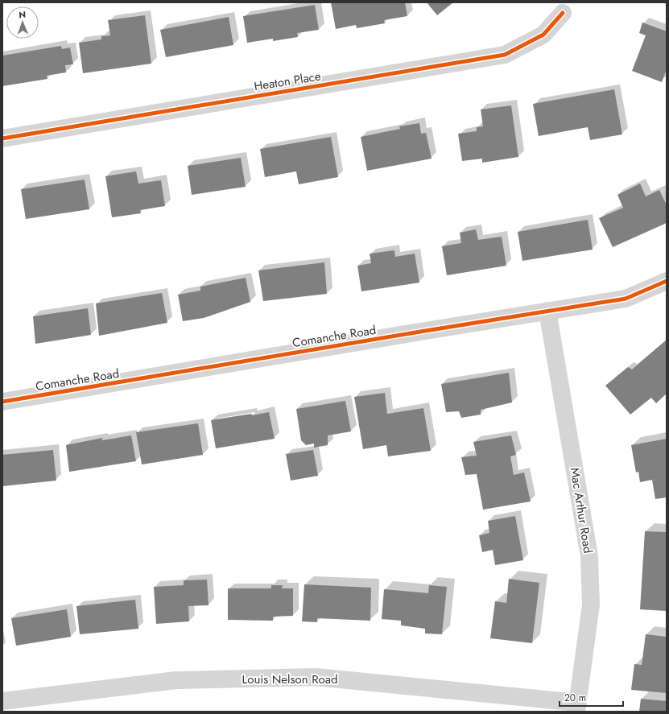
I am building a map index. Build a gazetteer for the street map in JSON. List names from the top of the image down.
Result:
{
  "streets": {
    "street": [
      "Heaton Place",
      "Comanche Road",
      "Mac Arthur Road",
      "Louis Nelson Road"
    ]
  },
  "crossings": [
    ["Comanche Road", "Mac Arthur Road"],
    ["Mac Arthur Road", "Louis Nelson Road"]
  ],
  "scale_bar": "20 m",
  "north": "top"
}
